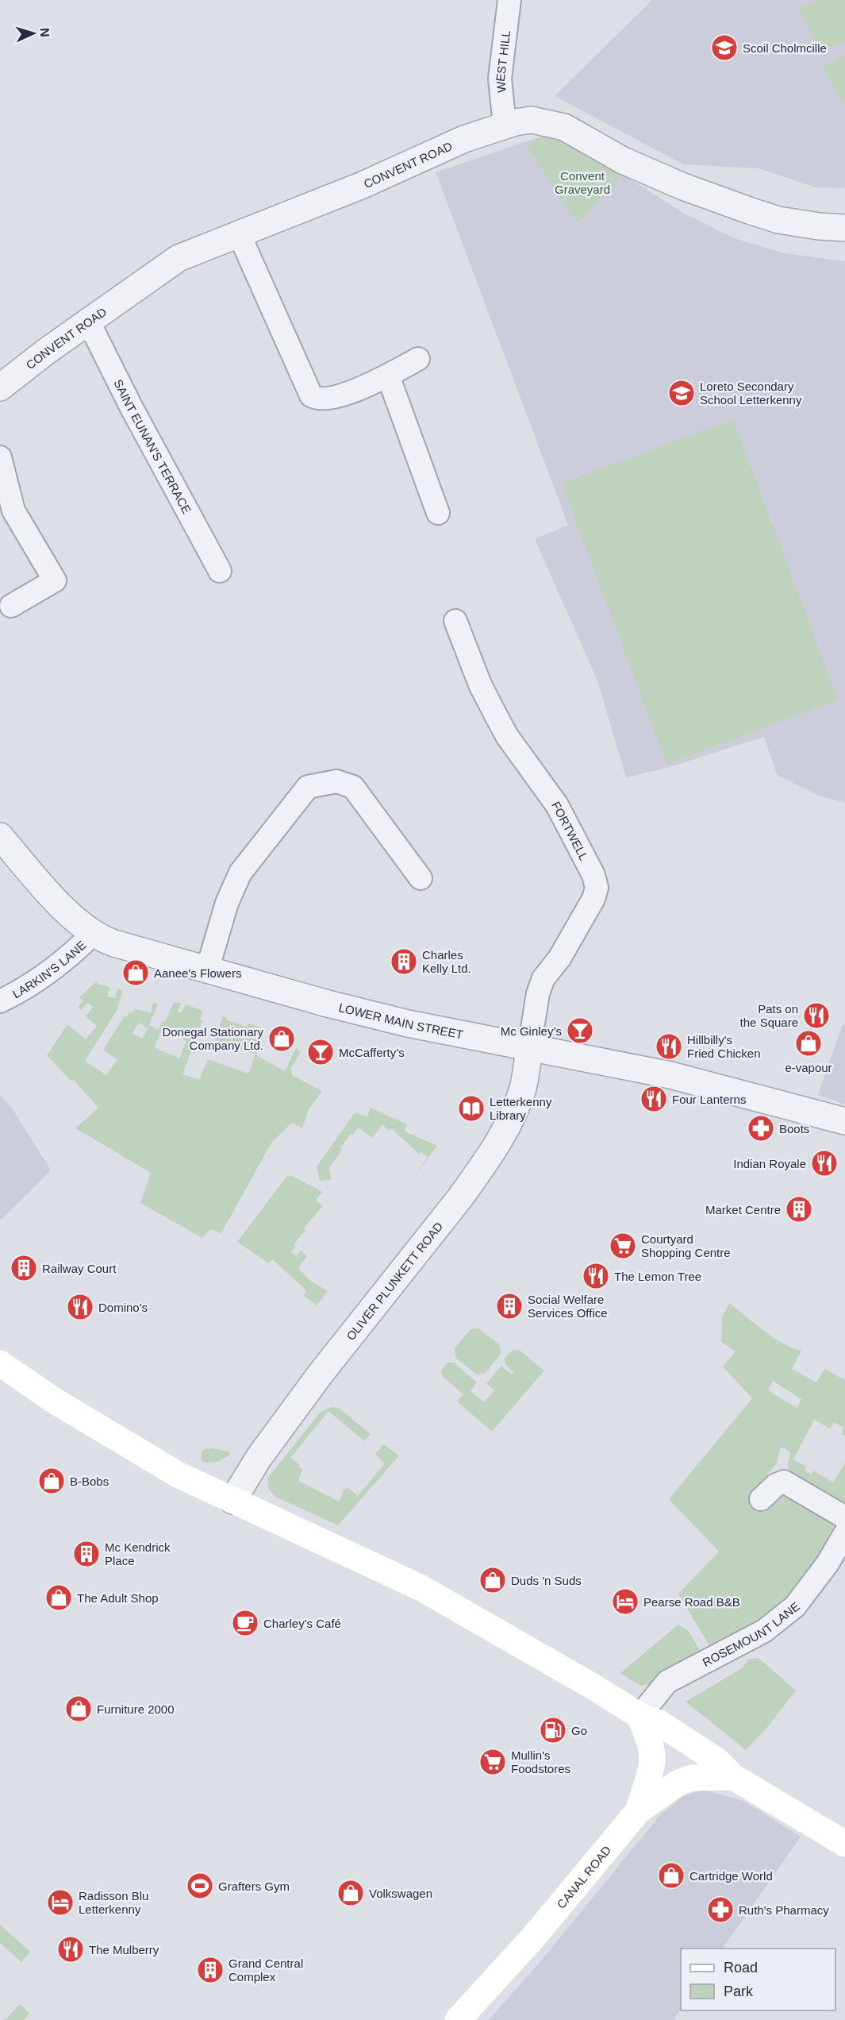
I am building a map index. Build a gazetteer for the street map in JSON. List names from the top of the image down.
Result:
{
  "streets": {
    "main road": ["CANAL ROAD"],
    "street": [
      "WEST HILL",
      "CONVENT ROAD",
      "SAINT EUNAN'S TERRACE",
      "FORTWELL",
      "LARKIN'S LANE",
      "LOWER MAIN STREET",
      "OLIVER PLUNKETT ROAD",
      "ROSEMOUNT LANE"
    ]
  },
  "crossings": [
    ["WEST HILL", "CONVENT ROAD"],
    ["CONVENT ROAD", "SAINT EUNAN'S TERRACE"],
    ["FORTWELL", "LOWER MAIN STREET"],
    ["FORTWELL", "OLIVER PLUNKETT ROAD"],
    ["LARKIN'S LANE", "LOWER MAIN STREET"],
    ["LOWER MAIN STREET", "OLIVER PLUNKETT ROAD"]
  ],
  "parks": ["Convent Graveyard"],
  "places": {
    "school or university": ["Scoil Cholmcille", "Loreto Secondary School Letterkenny"],
    "building": [
      "Charles Kelly Ltd.",
      "Market Centre",
      "Railway Court",
      "Social Welfare Services Office",
      "Mc Kendrick Place",
      "Grand Central Complex"
    ],
    "shop": [
      "Aanee's Flowers",
      "Donegal Stationary Company Ltd.",
      "e-vapour",
      "B-Bobs",
      "Duds 'n Suds",
      "The Adult Shop",
      "Furniture 2000",
      "Cartridge World",
      "Volkswagen"
    ],
    "restaurant": [
      "Pats on the Square",
      "Hillbilly's Fried Chicken",
      "Four Lanterns",
      "Indian Royale",
      "The Lemon Tree",
      "Domino's",
      "The Mulberry"
    ],
    "bar": ["Mc Ginley’s", "McCafferty’s"],
    "library": ["Letterkenny Library"],
    "pharmacy": ["Boots", "Ruth's Pharmacy"],
    "supermarket": ["Courtyard Shopping Centre", "Mullin's Foodstores"],
    "hotel": ["Pearse Road B&B", "Radisson Blu Letterkenny"],
    "cafe": ["Charley's Café"],
    "fuel station": ["Go"],
    "sports": ["Grafters Gym"]
  },
  "legend": ["Road", "Park"],
  "north": "right"
}
